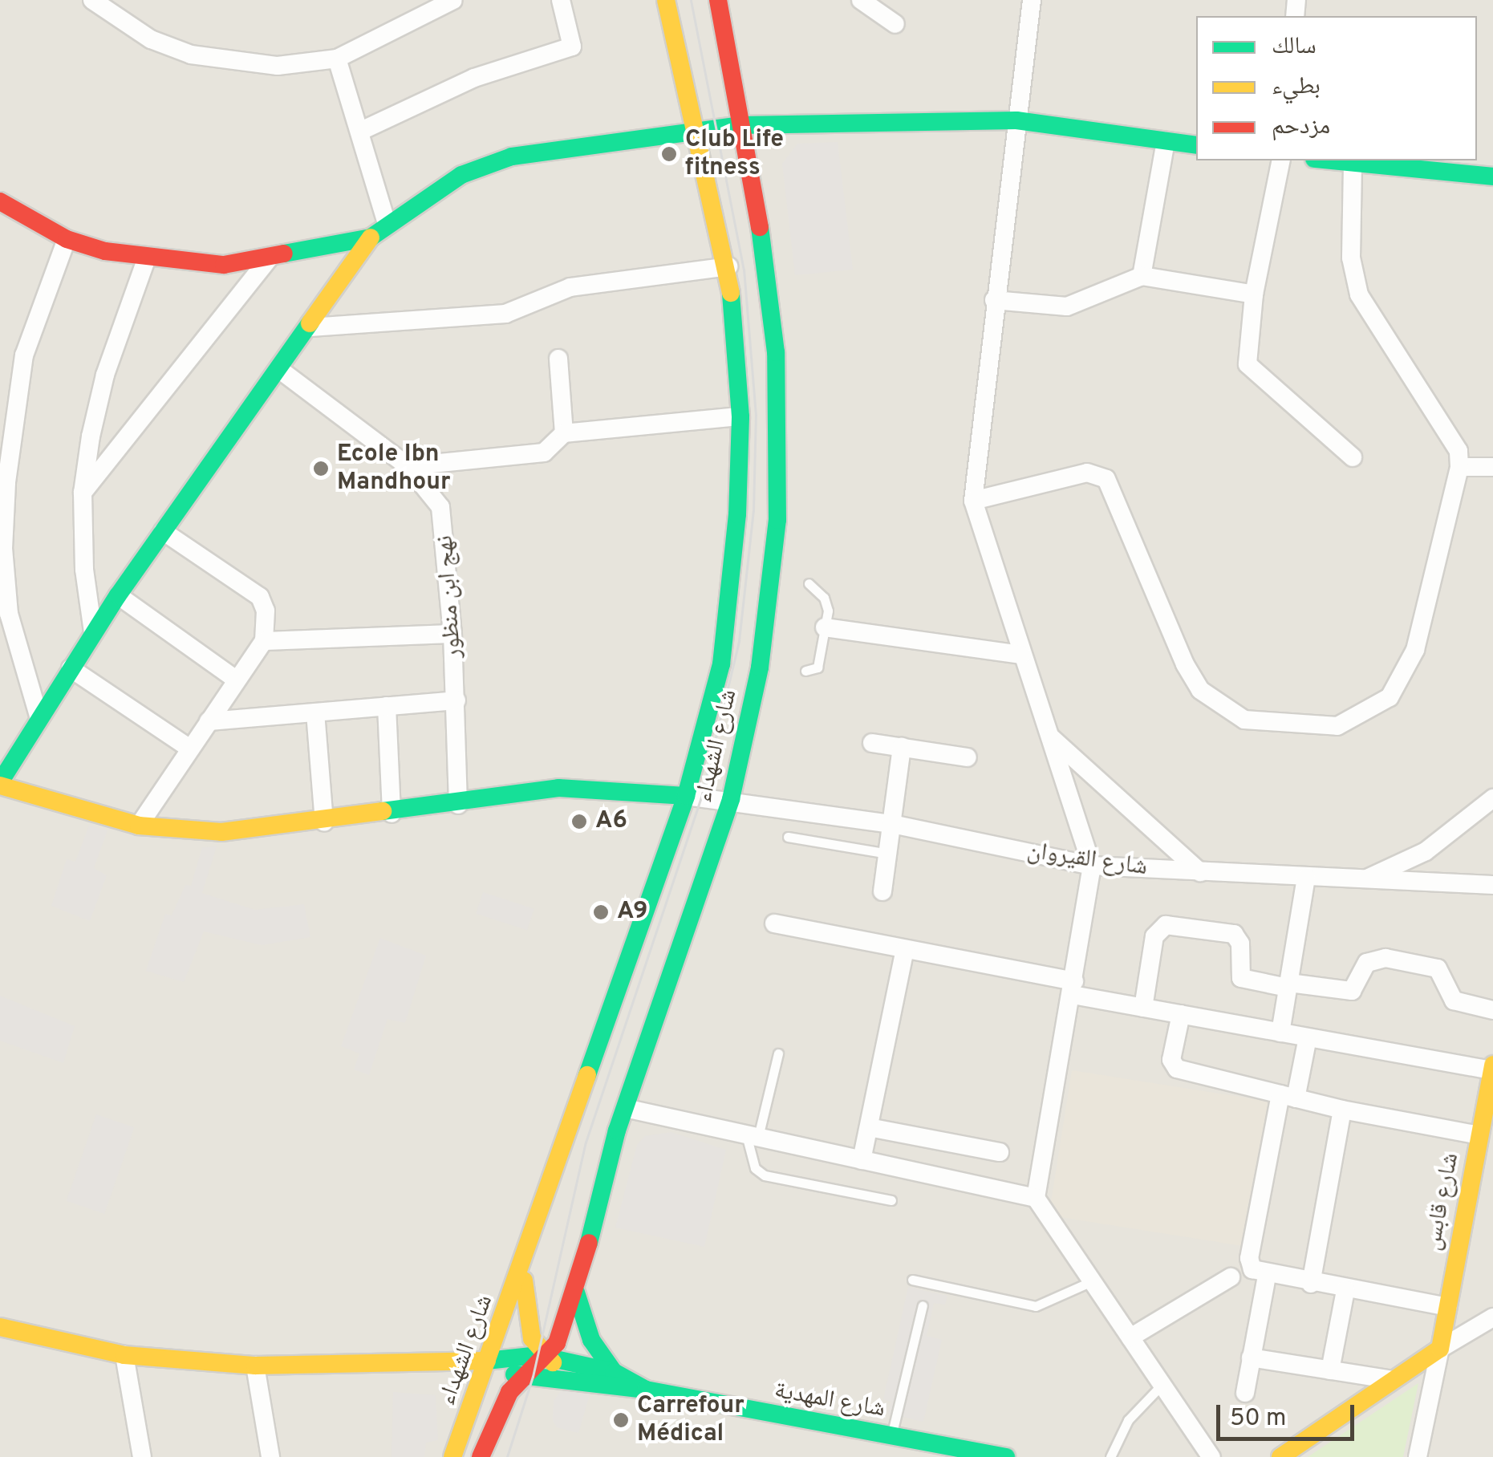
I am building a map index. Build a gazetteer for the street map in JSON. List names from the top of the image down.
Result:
{
  "streets": {
    "street": [
      "نهج ابن منظور",
      "شارع الشهداء",
      "شارع القيروان",
      "شارع قابس",
      "شارع المهدية"
    ]
  },
  "crossings": [
    ["شارع الشهداء", "شارع القيروان"]
  ],
  "places": [
    "Club Life fitness",
    "Ecole Ibn Mandhour",
    "A6",
    "A9",
    "Carrefour Médical"
  ],
  "legend": ["سالك", "بطيء", "مزدحم"],
  "scale_bar": "50 m"
}
